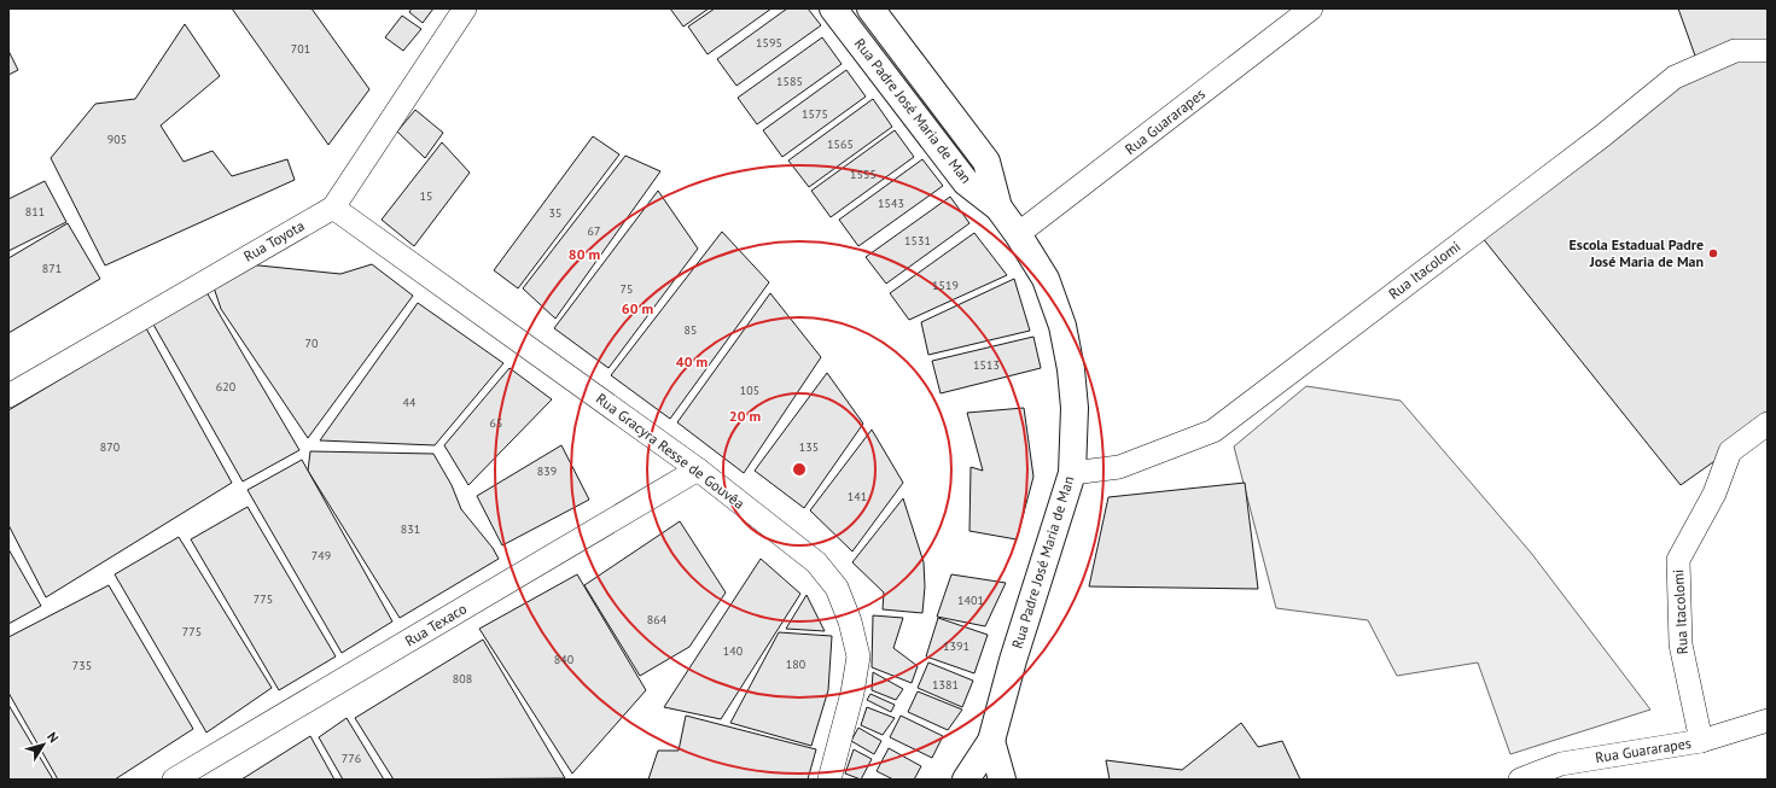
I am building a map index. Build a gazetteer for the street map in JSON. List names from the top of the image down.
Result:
{
  "streets": {
    "street": [
      "Rua Padre José Maria de Man",
      "Rua Guararapes",
      "Rua Toyota",
      "Rua Itacolomi",
      "Rua Gracyra Resse de Gouvêa",
      "Rua Texaco"
    ]
  },
  "crossings": [
    ["Rua Padre José Maria de Man", "Rua Guararapes"],
    ["Rua Padre José Maria de Man", "Rua Itacolomi"],
    ["Rua Guararapes", "Rua Itacolomi"],
    ["Rua Toyota", "Rua Gracyra Resse de Gouvêa"],
    ["Rua Gracyra Resse de Gouvêa", "Rua Texaco"]
  ],
  "places": ["Escola Estadual Padre José Maria de Man"],
  "house_numbers": [
    "1595",
    "701",
    "1585",
    "1575",
    "905",
    "1565",
    "1555",
    "15",
    "1543",
    "811",
    "35",
    "67",
    "1531",
    "871",
    "1519",
    "75",
    "85",
    "70",
    "1513",
    "620",
    "105",
    "44",
    "65",
    "870",
    "135",
    "839",
    "141",
    "831",
    "749",
    "775",
    "1401",
    "864",
    "775",
    "1391",
    "140",
    "840",
    "180",
    "735",
    "808",
    "1381",
    "776"
  ],
  "north": "top right",
  "rings": [
    "80 m",
    "60 m",
    "40 m",
    "20 m"
  ]
}
